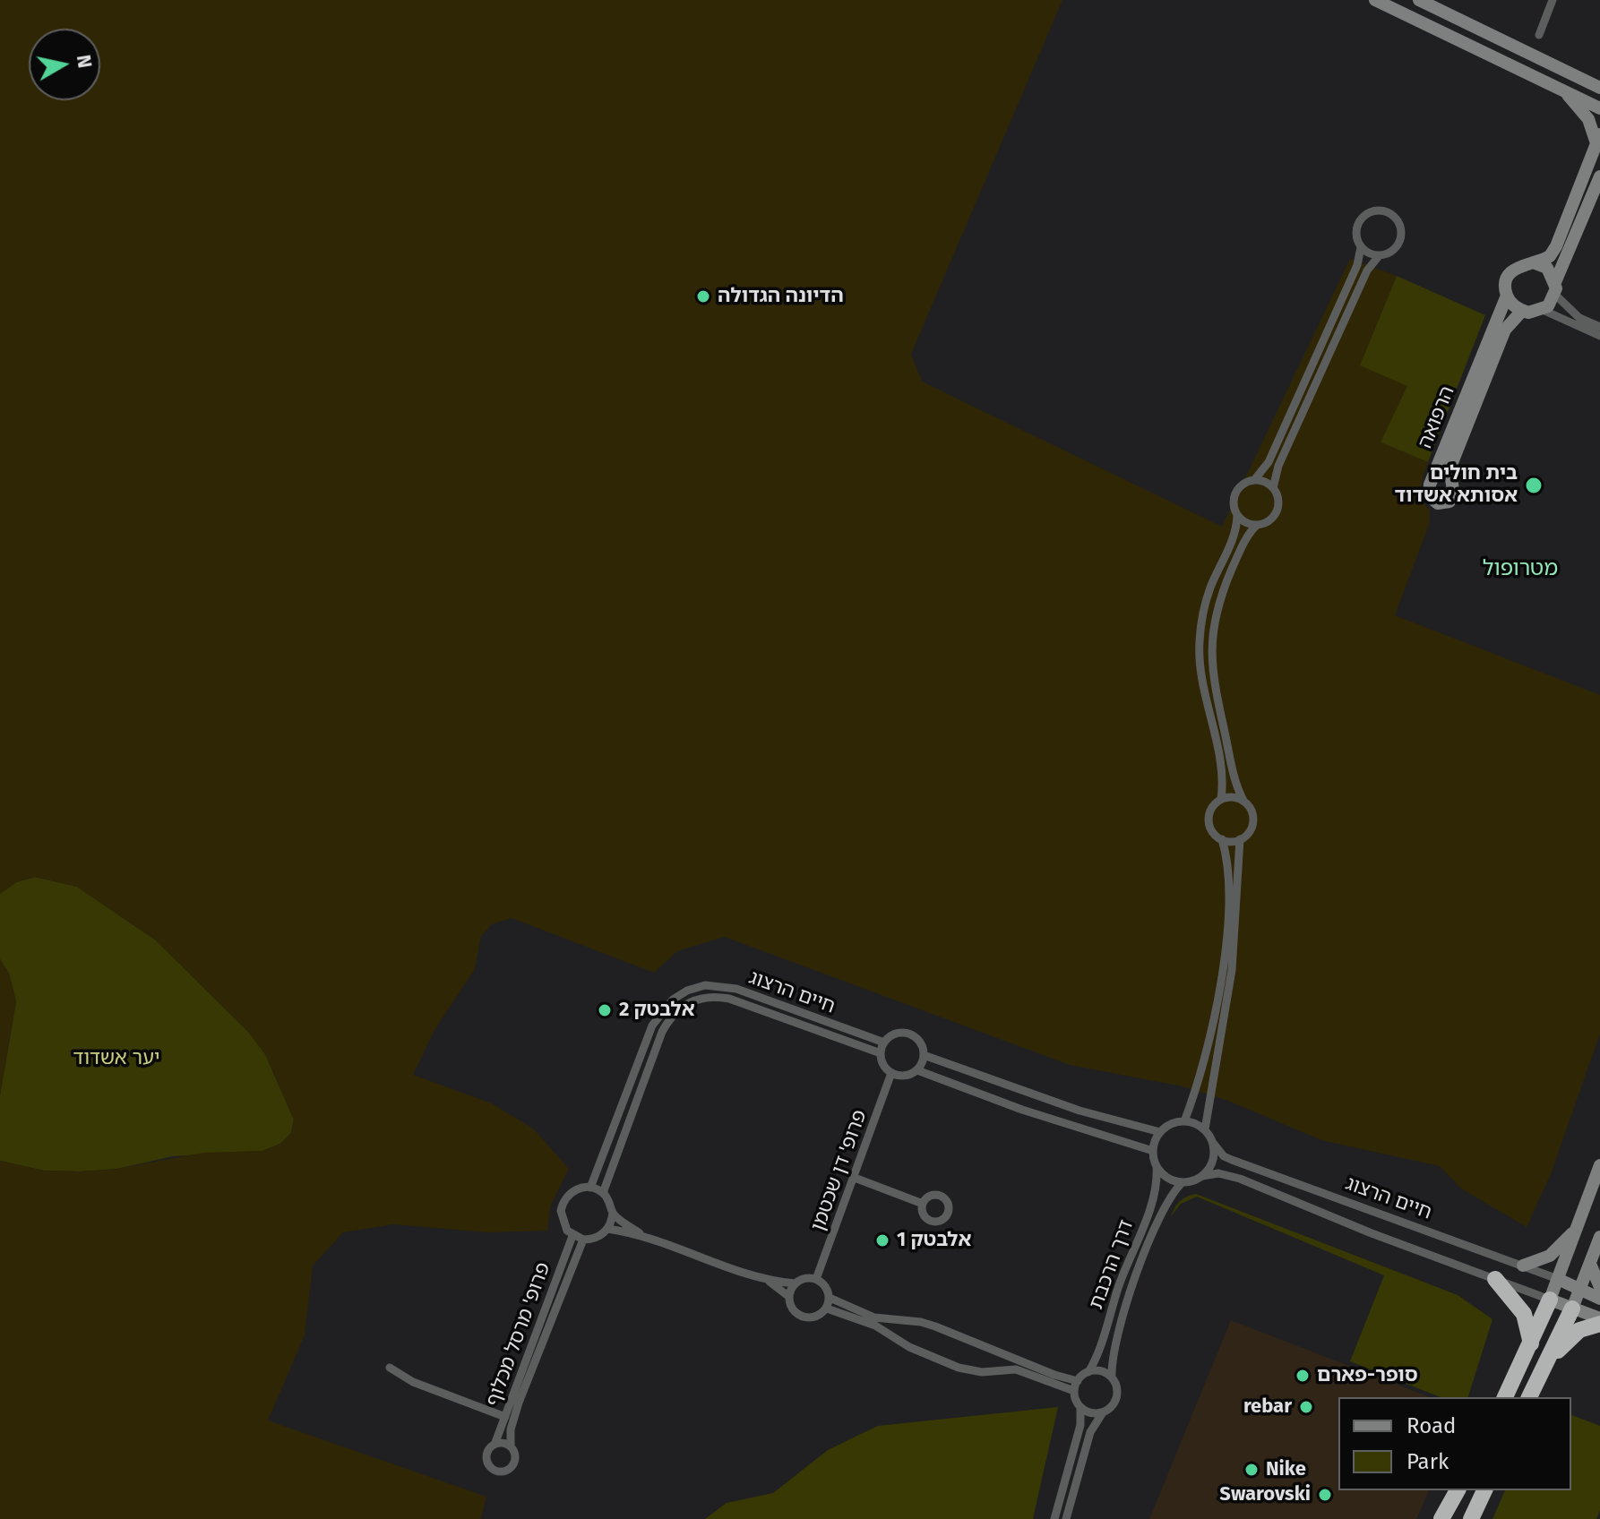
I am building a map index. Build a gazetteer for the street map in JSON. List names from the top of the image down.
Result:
{
  "streets": {
    "street": [
      "הרפואה",
      "חיים הרצוג",
      "פרופ' דן שכטמן",
      "דרך הרכבת",
      "פרופ' מרסל מכלוף"
    ]
  },
  "crossings": [
    ["חיים הרצוג", "פרופ' דן שכטמן"],
    ["חיים הרצוג", "דרך הרכבת"],
    ["חיים הרצוג", "פרופ' מרסל מכלוף"]
  ],
  "districts": ["מטרופול"],
  "parks": ["יער אשדוד"],
  "places": [
    "הדיונה הגדולה",
    "בית חולים אסותא אשדוד",
    "אלבטק 2",
    "אלבטק 1",
    "סופר-פארם",
    "rebar",
    "Nike",
    "Swarovski"
  ],
  "legend": ["Road", "Park"],
  "north": "right"
}
